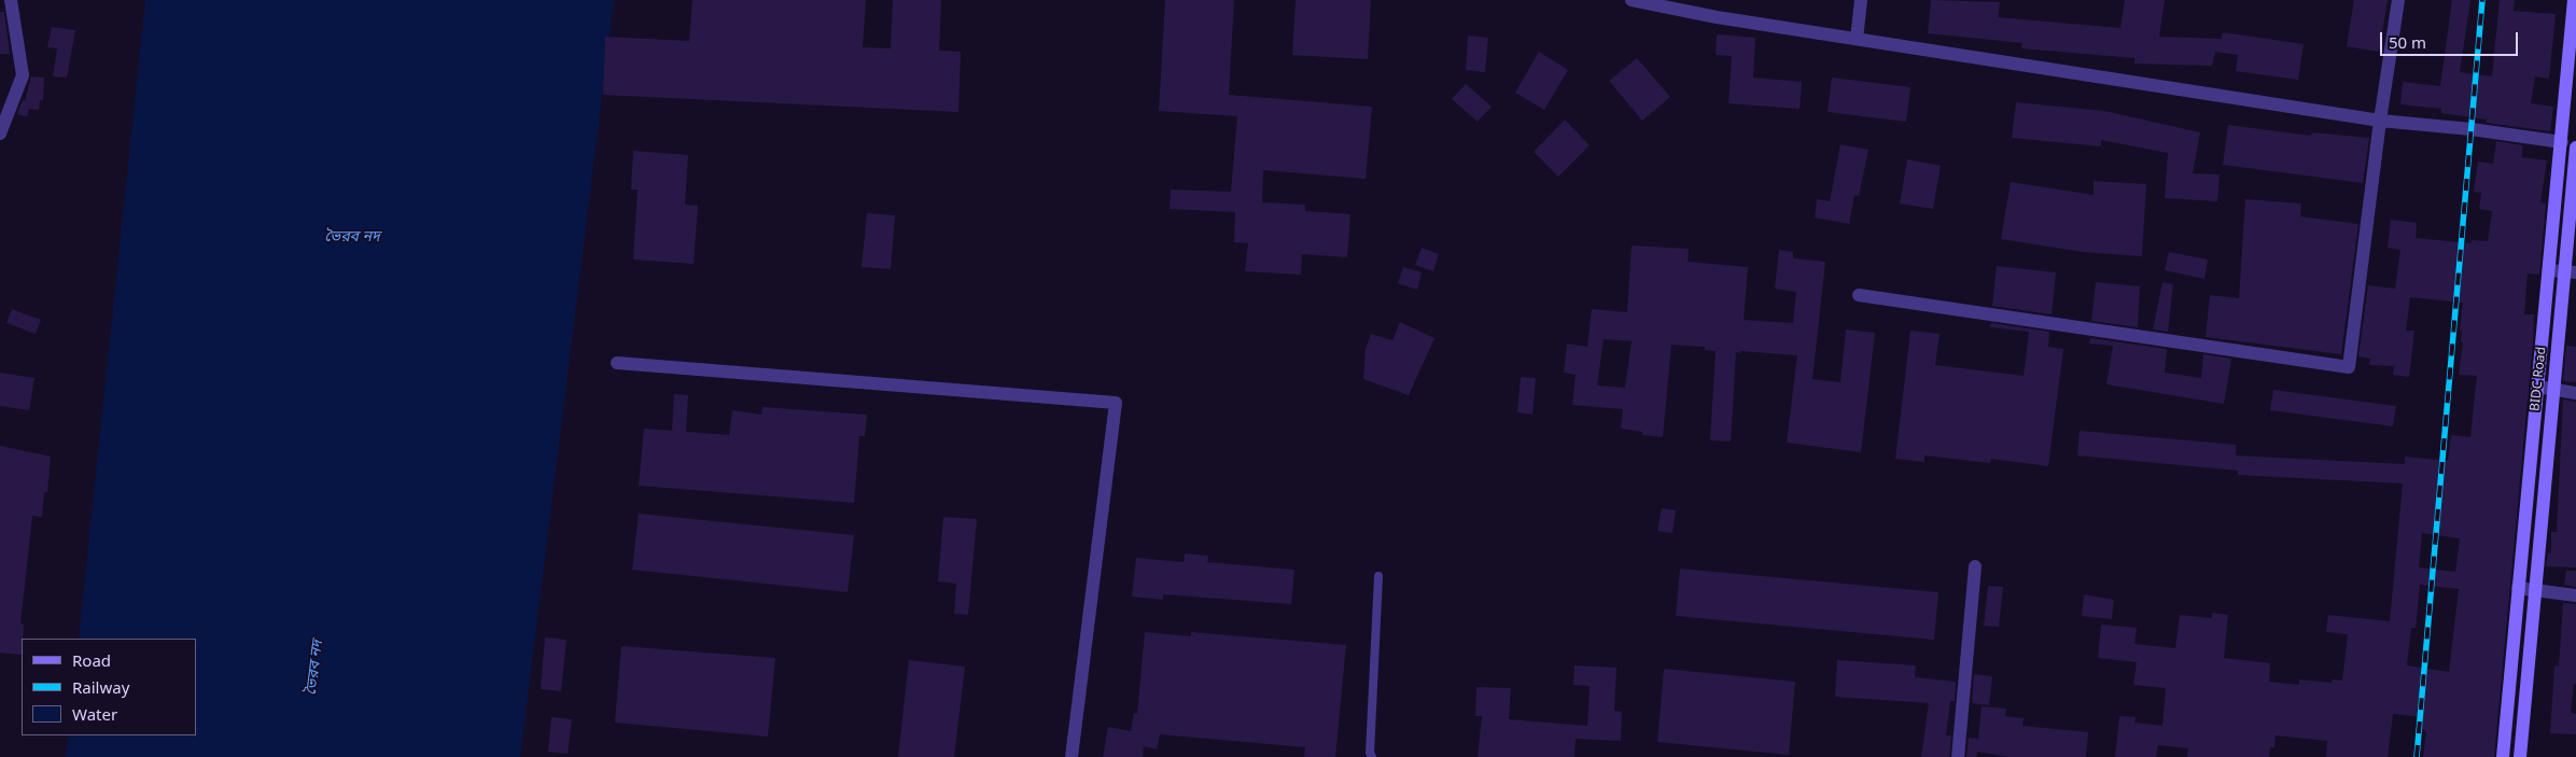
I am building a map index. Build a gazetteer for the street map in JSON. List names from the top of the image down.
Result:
{
  "streets": {
    "main road": ["BIDC Road"]
  },
  "water": ["ভৈরব নদ"],
  "legend": ["Road", "Railway", "Water"],
  "scale_bar": "50 m"
}
